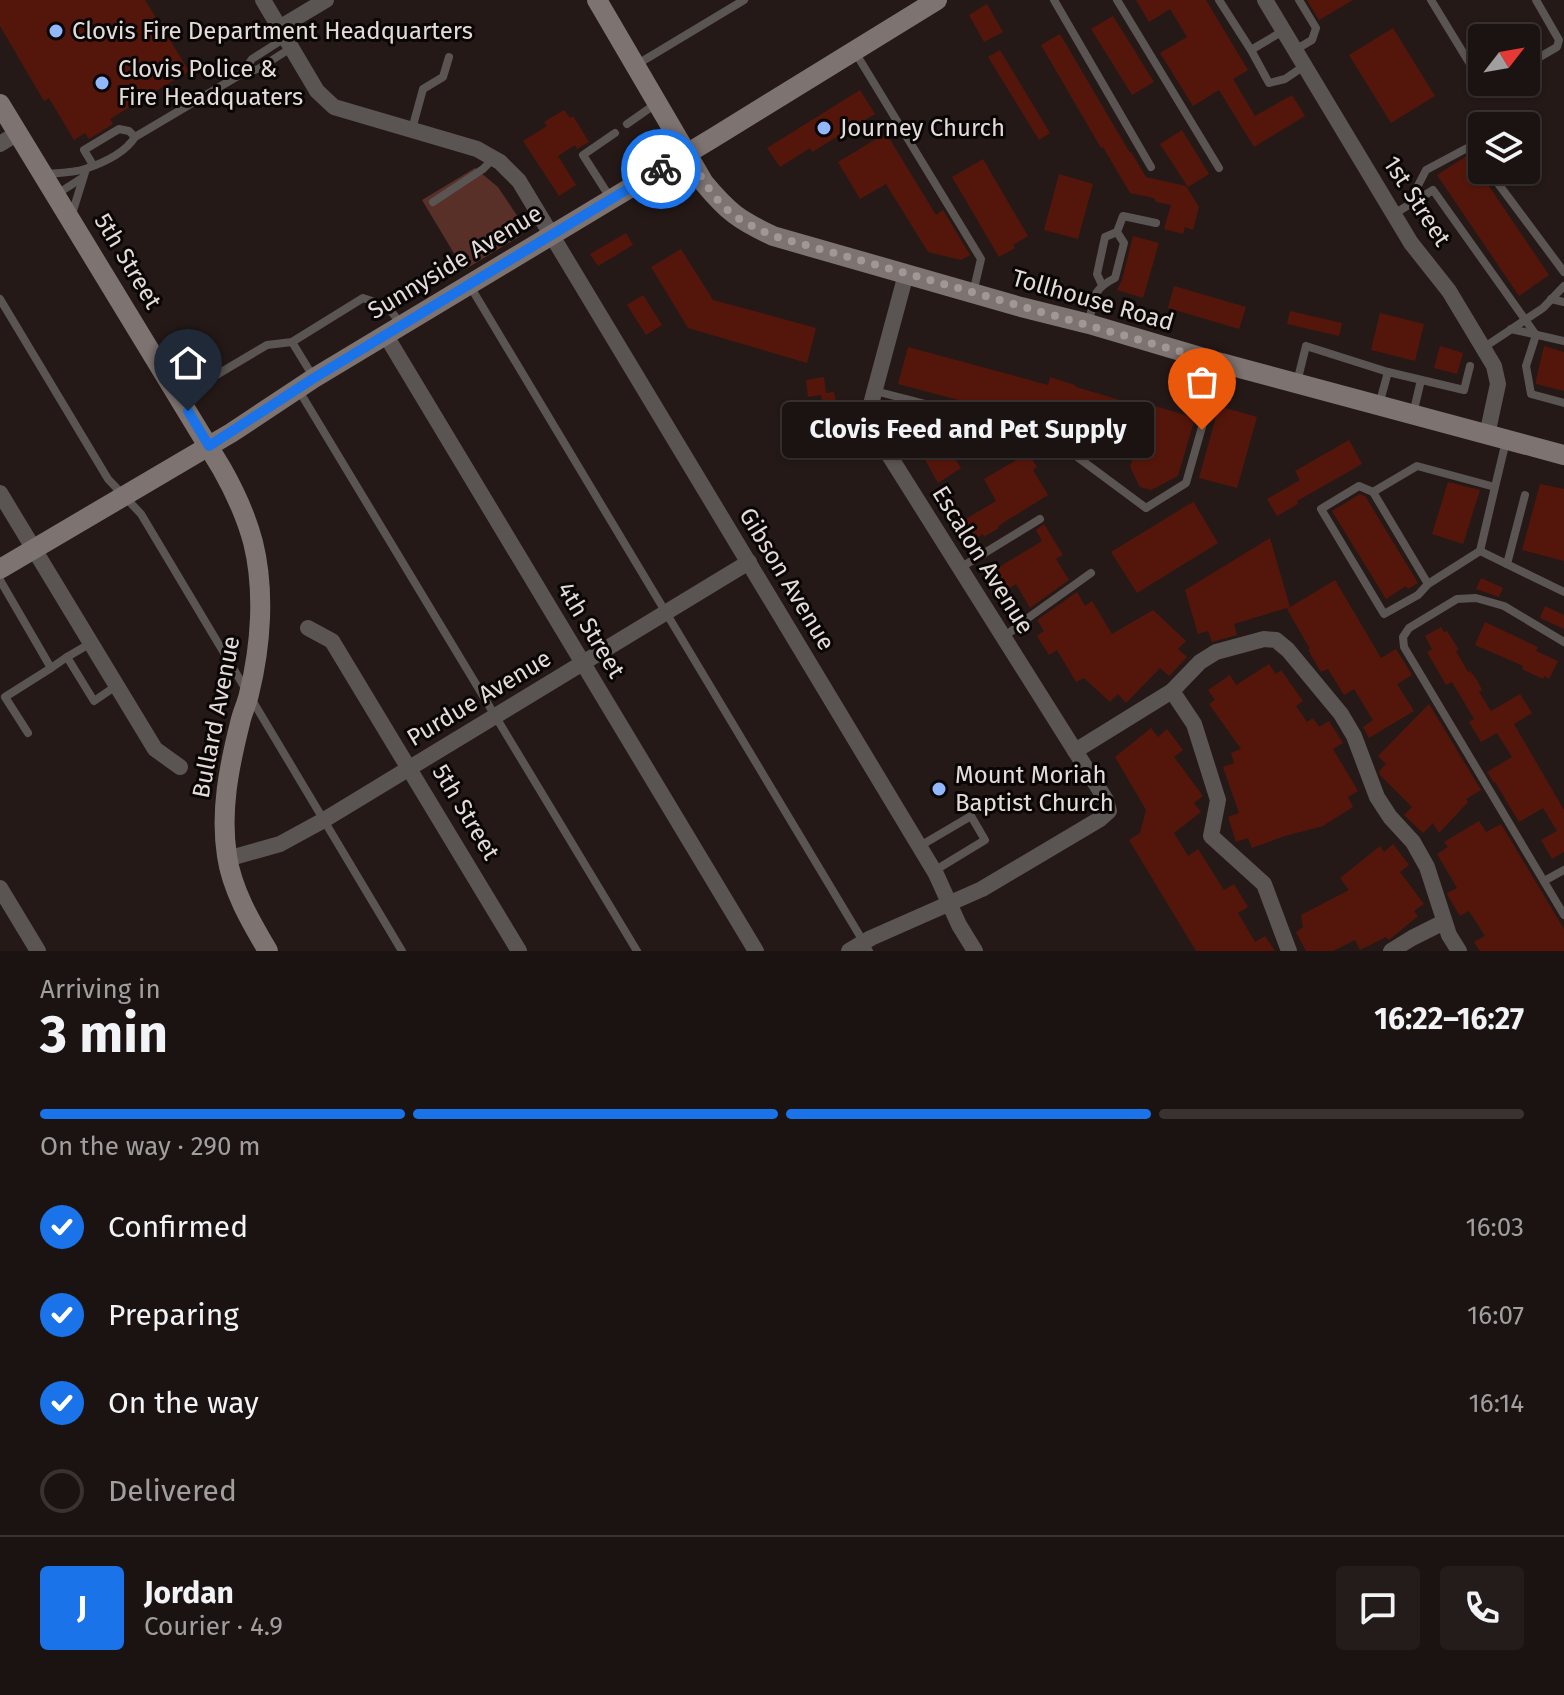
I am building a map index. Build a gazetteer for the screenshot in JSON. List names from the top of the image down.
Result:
{
  "streets": {
    "main road": [
      "5th Street",
      "Sunnyside Avenue",
      "Tollhouse Road",
      "Bullard Avenue"
    ],
    "street": [
      "1st Street",
      "Escalon Avenue",
      "Gibson Avenue",
      "4th Street",
      "Purdue Avenue"
    ]
  },
  "crossings": [
    ["1st Street", "Tollhouse Road"],
    ["5th Street", "Sunnyside Avenue"],
    ["5th Street", "Purdue Avenue"],
    ["5th Street", "Bullard Avenue"],
    ["Sunnyside Avenue", "Tollhouse Road"],
    ["Sunnyside Avenue", "Gibson Avenue"],
    ["Sunnyside Avenue", "4th Street"],
    ["Sunnyside Avenue", "Bullard Avenue"],
    ["Tollhouse Road", "Escalon Avenue"],
    ["Escalon Avenue", "Gibson Avenue"],
    ["Gibson Avenue", "Purdue Avenue"],
    ["4th Street", "Purdue Avenue"],
    ["Purdue Avenue", "Bullard Avenue"]
  ],
  "places": [
    "Clovis Fire Department Headquarters",
    "Clovis Police & Fire Headquaters",
    "Journey Church",
    "Clovis Feed and Pet Supply",
    "Mount Moriah Baptist Church"
  ],
  "north": "top right",
  "page": {
    "bubble": "Clovis Feed and Pet Supply",
    "heading": ["3 min", "Arriving in", "16:22–16:27"],
    "panel": ["Jordan", "Courier · 4.9"],
    "bar": "On the way · 290 m",
    "list": [
      ["Confirmed", "16:03"],
      ["Preparing", "16:07"],
      ["On the way", "16:14"],
      "Delivered"
    ],
    "round": "J"
  }
}
